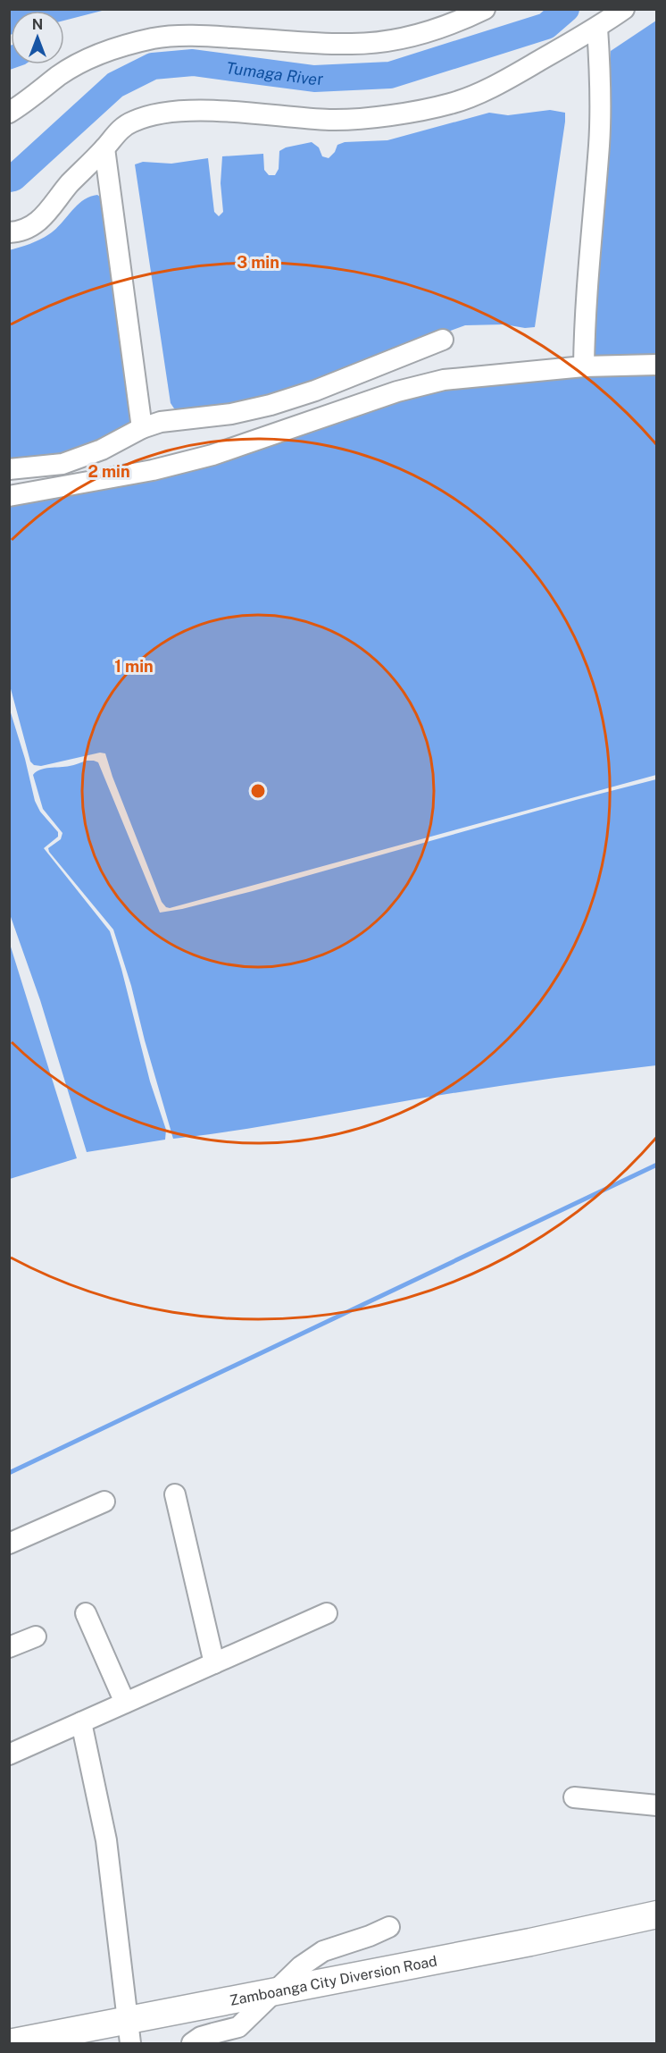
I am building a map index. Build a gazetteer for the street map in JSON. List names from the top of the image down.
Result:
{
  "streets": {
    "main road": ["Zamboanga City Diversion Road"]
  },
  "water": ["Tumaga River"],
  "north": "top",
  "rings": ["3 min", "2 min", "1 min"]
}
